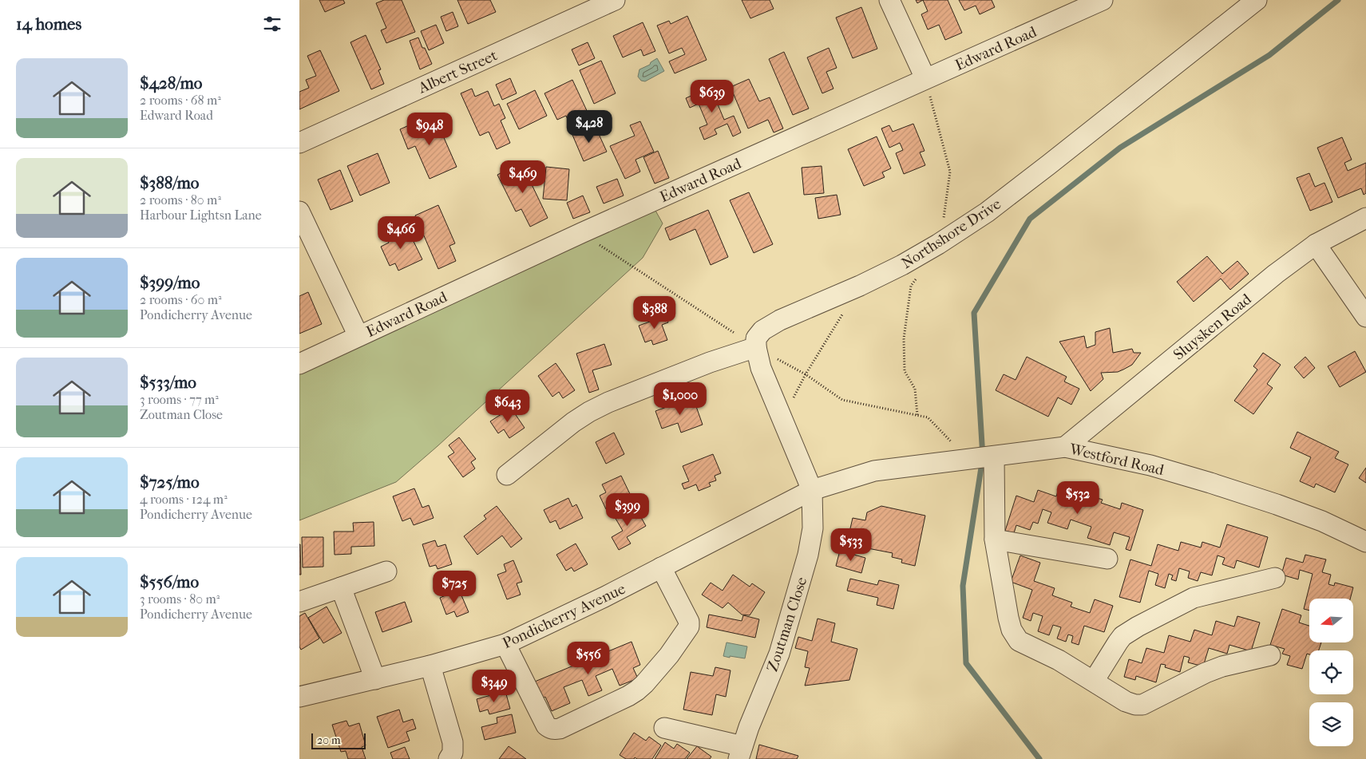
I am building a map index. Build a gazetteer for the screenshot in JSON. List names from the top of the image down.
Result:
{
  "streets": {
    "street": [
      "Edward Road",
      "Albert Street",
      "Northshore Drive",
      "Sluysken Road",
      "Westford Road",
      "Pondicherry Avenue",
      "Zoutman Close"
    ]
  },
  "crossings": [
    ["Sluysken Road", "Westford Road"],
    ["Westford Road", "Pondicherry Avenue"],
    ["Westford Road", "Zoutman Close"],
    ["Pondicherry Avenue", "Zoutman Close"]
  ],
  "scale_bar": "20 m",
  "north": "left",
  "page": {
    "heading": "14 homes",
    "list": [
      {
        "name": "$428/mo",
        "note": "2 rooms · 68 m² · Edward Road"
      },
      {
        "name": "$388/mo",
        "note": "2 rooms · 80 m² · Harbour Lightsn Lane"
      },
      {
        "name": "$399/mo",
        "note": "2 rooms · 60 m² · Pondicherry Avenue"
      },
      {
        "name": "$533/mo",
        "note": "3 rooms · 77 m² · Zoutman Close"
      },
      {
        "name": "$725/mo",
        "note": "4 rooms · 124 m² · Pondicherry Avenue"
      },
      {
        "name": "$556/mo",
        "note": "3 rooms · 80 m² · Pondicherry Avenue"
      }
    ],
    "price": [
      "$639",
      "$428",
      "$948",
      "$469",
      "$466",
      "$388",
      "$1,000",
      "$643",
      "$532",
      "$399",
      "$533",
      "$725",
      "$556",
      "$349"
    ],
    "scale": "20 m"
  }
}
